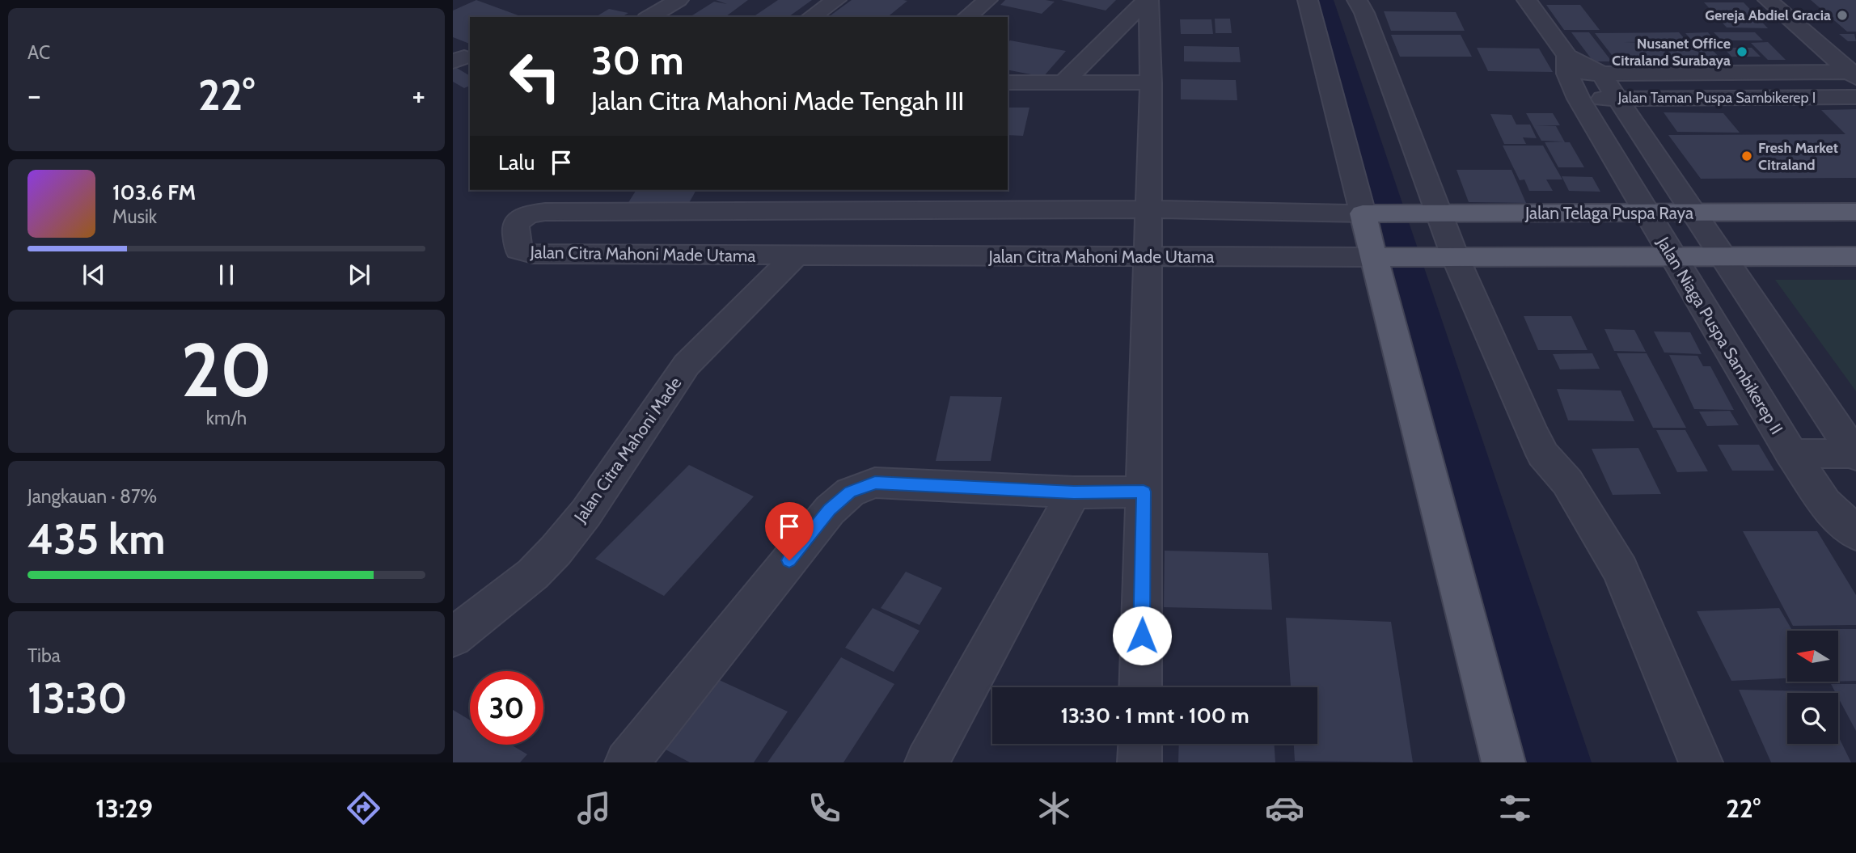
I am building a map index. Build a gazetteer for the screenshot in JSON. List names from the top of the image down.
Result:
{
  "streets": {
    "main road": ["Jalan Telaga Puspa Raya"],
    "street": [
      "Jalan Taman Puspa Sambikerep I",
      "Jalan Citra Mahoni Made Utama",
      "Jalan Niaga Puspa Sambikerep II",
      "Jalan Citra Mahoni Made"
    ]
  },
  "crossings": [
    ["Jalan Taman Puspa Sambikerep I", "Jalan Niaga Puspa Sambikerep II"],
    ["Jalan Telaga Puspa Raya", "Jalan Citra Mahoni Made Utama"],
    ["Jalan Telaga Puspa Raya", "Jalan Niaga Puspa Sambikerep II"],
    ["Jalan Citra Mahoni Made Utama", "Jalan Citra Mahoni Made"]
  ],
  "places": ["Gereja Abdiel Gracia", "Nusanet Office Citraland Surabaya", "Fresh Market Citraland"],
  "north": "left",
  "page": {
    "tile": [
      "AC",
      ["20", "km/h"],
      ["Jangkauan · 87%", "435 km"],
      ["Tiba", "13:30"]
    ],
    "turn": ["30 m", "Jalan Citra Mahoni Made Tengah III"],
    "heat": ["−", "22°", "+"],
    "then": "Lalu",
    "song": ["103.6 FM", "Musik"],
    "limit": "30",
    "trip": "13:30 · 1 mnt · 100 m",
    "tabs": ["13:29", "22°"]
  }
}
